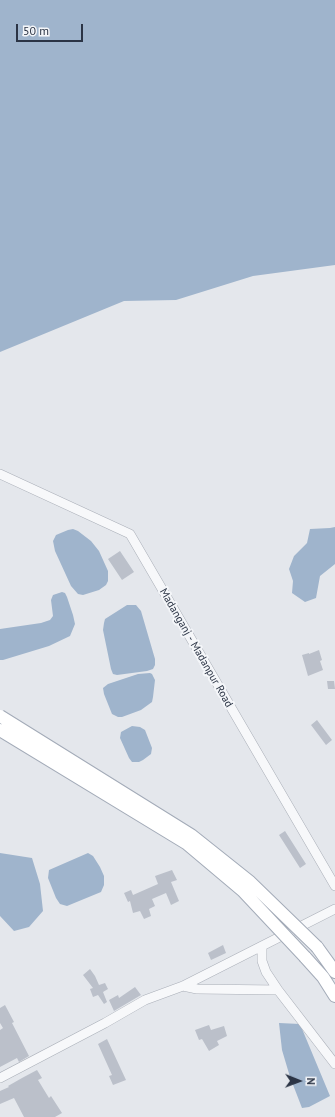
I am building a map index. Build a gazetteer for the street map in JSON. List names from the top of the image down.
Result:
{
  "streets": {
    "street": ["Madanganj - Madanpur Road"]
  },
  "scale_bar": "50 m",
  "north": "right"
}
